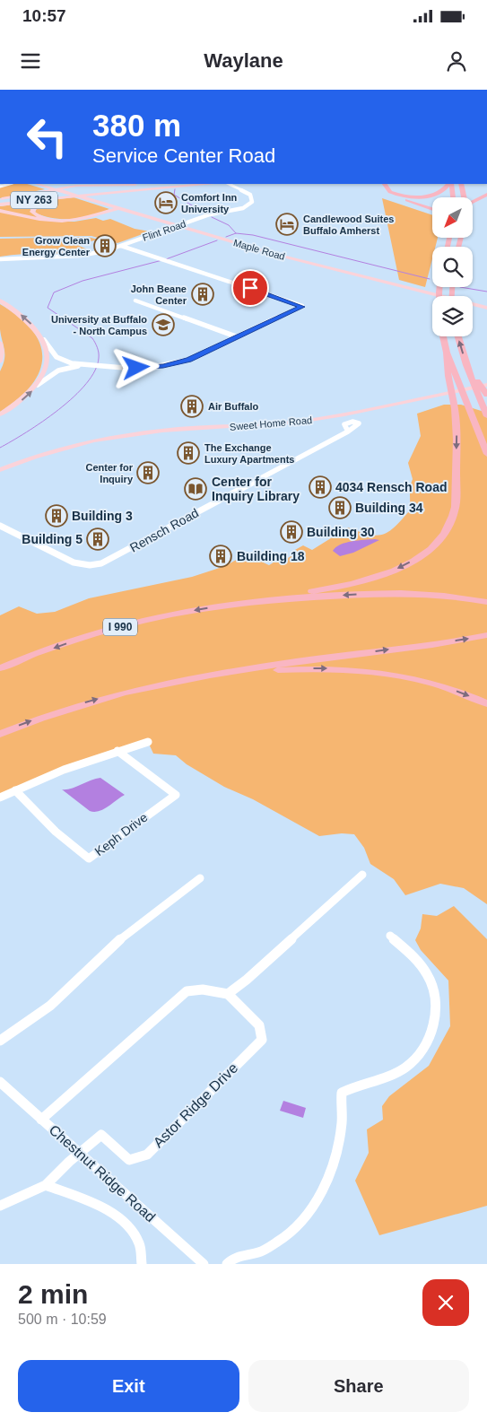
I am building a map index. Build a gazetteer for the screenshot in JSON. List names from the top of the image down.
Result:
{
  "streets": {
    "highway": ["I 990"],
    "main road": ["NY 263", "Maple Road", "Sweet Home Road"],
    "street": [
      "Flint Road",
      "Rensch Road",
      "Keph Drive",
      "Astor Ridge Drive",
      "Chestnut Ridge Road"
    ]
  },
  "crossings": [
    ["Flint Road", "Maple Road"],
    ["Astor Ridge Drive", "Chestnut Ridge Road"]
  ],
  "places": {
    "hotel": ["Comfort Inn University", "Candlewood Suites Buffalo Amherst"],
    "building": [
      "Grow Clean Energy Center",
      "John Beane Center",
      "Air Buffalo",
      "The Exchange Luxury Apartments",
      "Center for Inquiry",
      "4034 Rensch Road",
      "Building 34",
      "Building 3",
      "Building 30",
      "Building 5",
      "Building 18"
    ],
    "school or university": ["University at Buffalo - North Campus"],
    "library": ["Center for Inquiry Library"]
  },
  "north": "bottom left",
  "page": {
    "status": "10:57",
    "header": "Waylane",
    "turn": ["380 m", "Service Center Road"],
    "heading": ["2 min", "500 m · 10:59"],
    "buttons": ["Exit", "Share"]
  }
}
